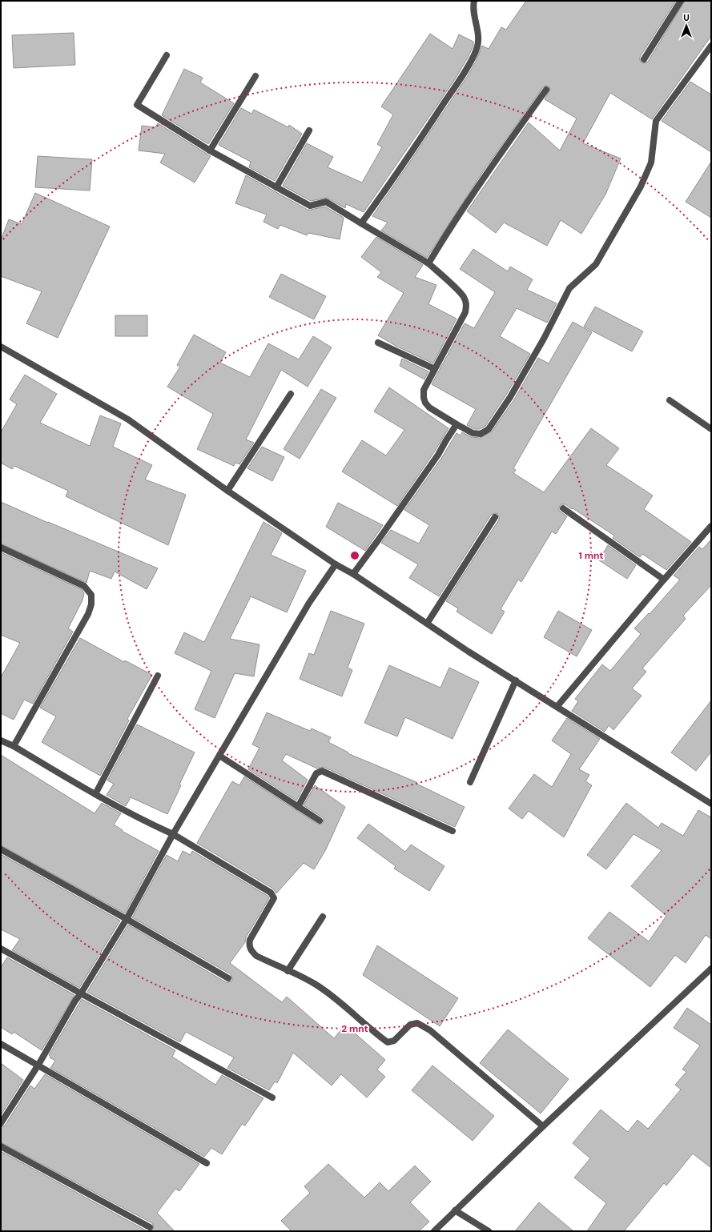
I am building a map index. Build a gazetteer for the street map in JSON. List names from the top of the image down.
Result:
{
  "north": "top",
  "rings": ["1 mnt", "2 mnt"]
}
